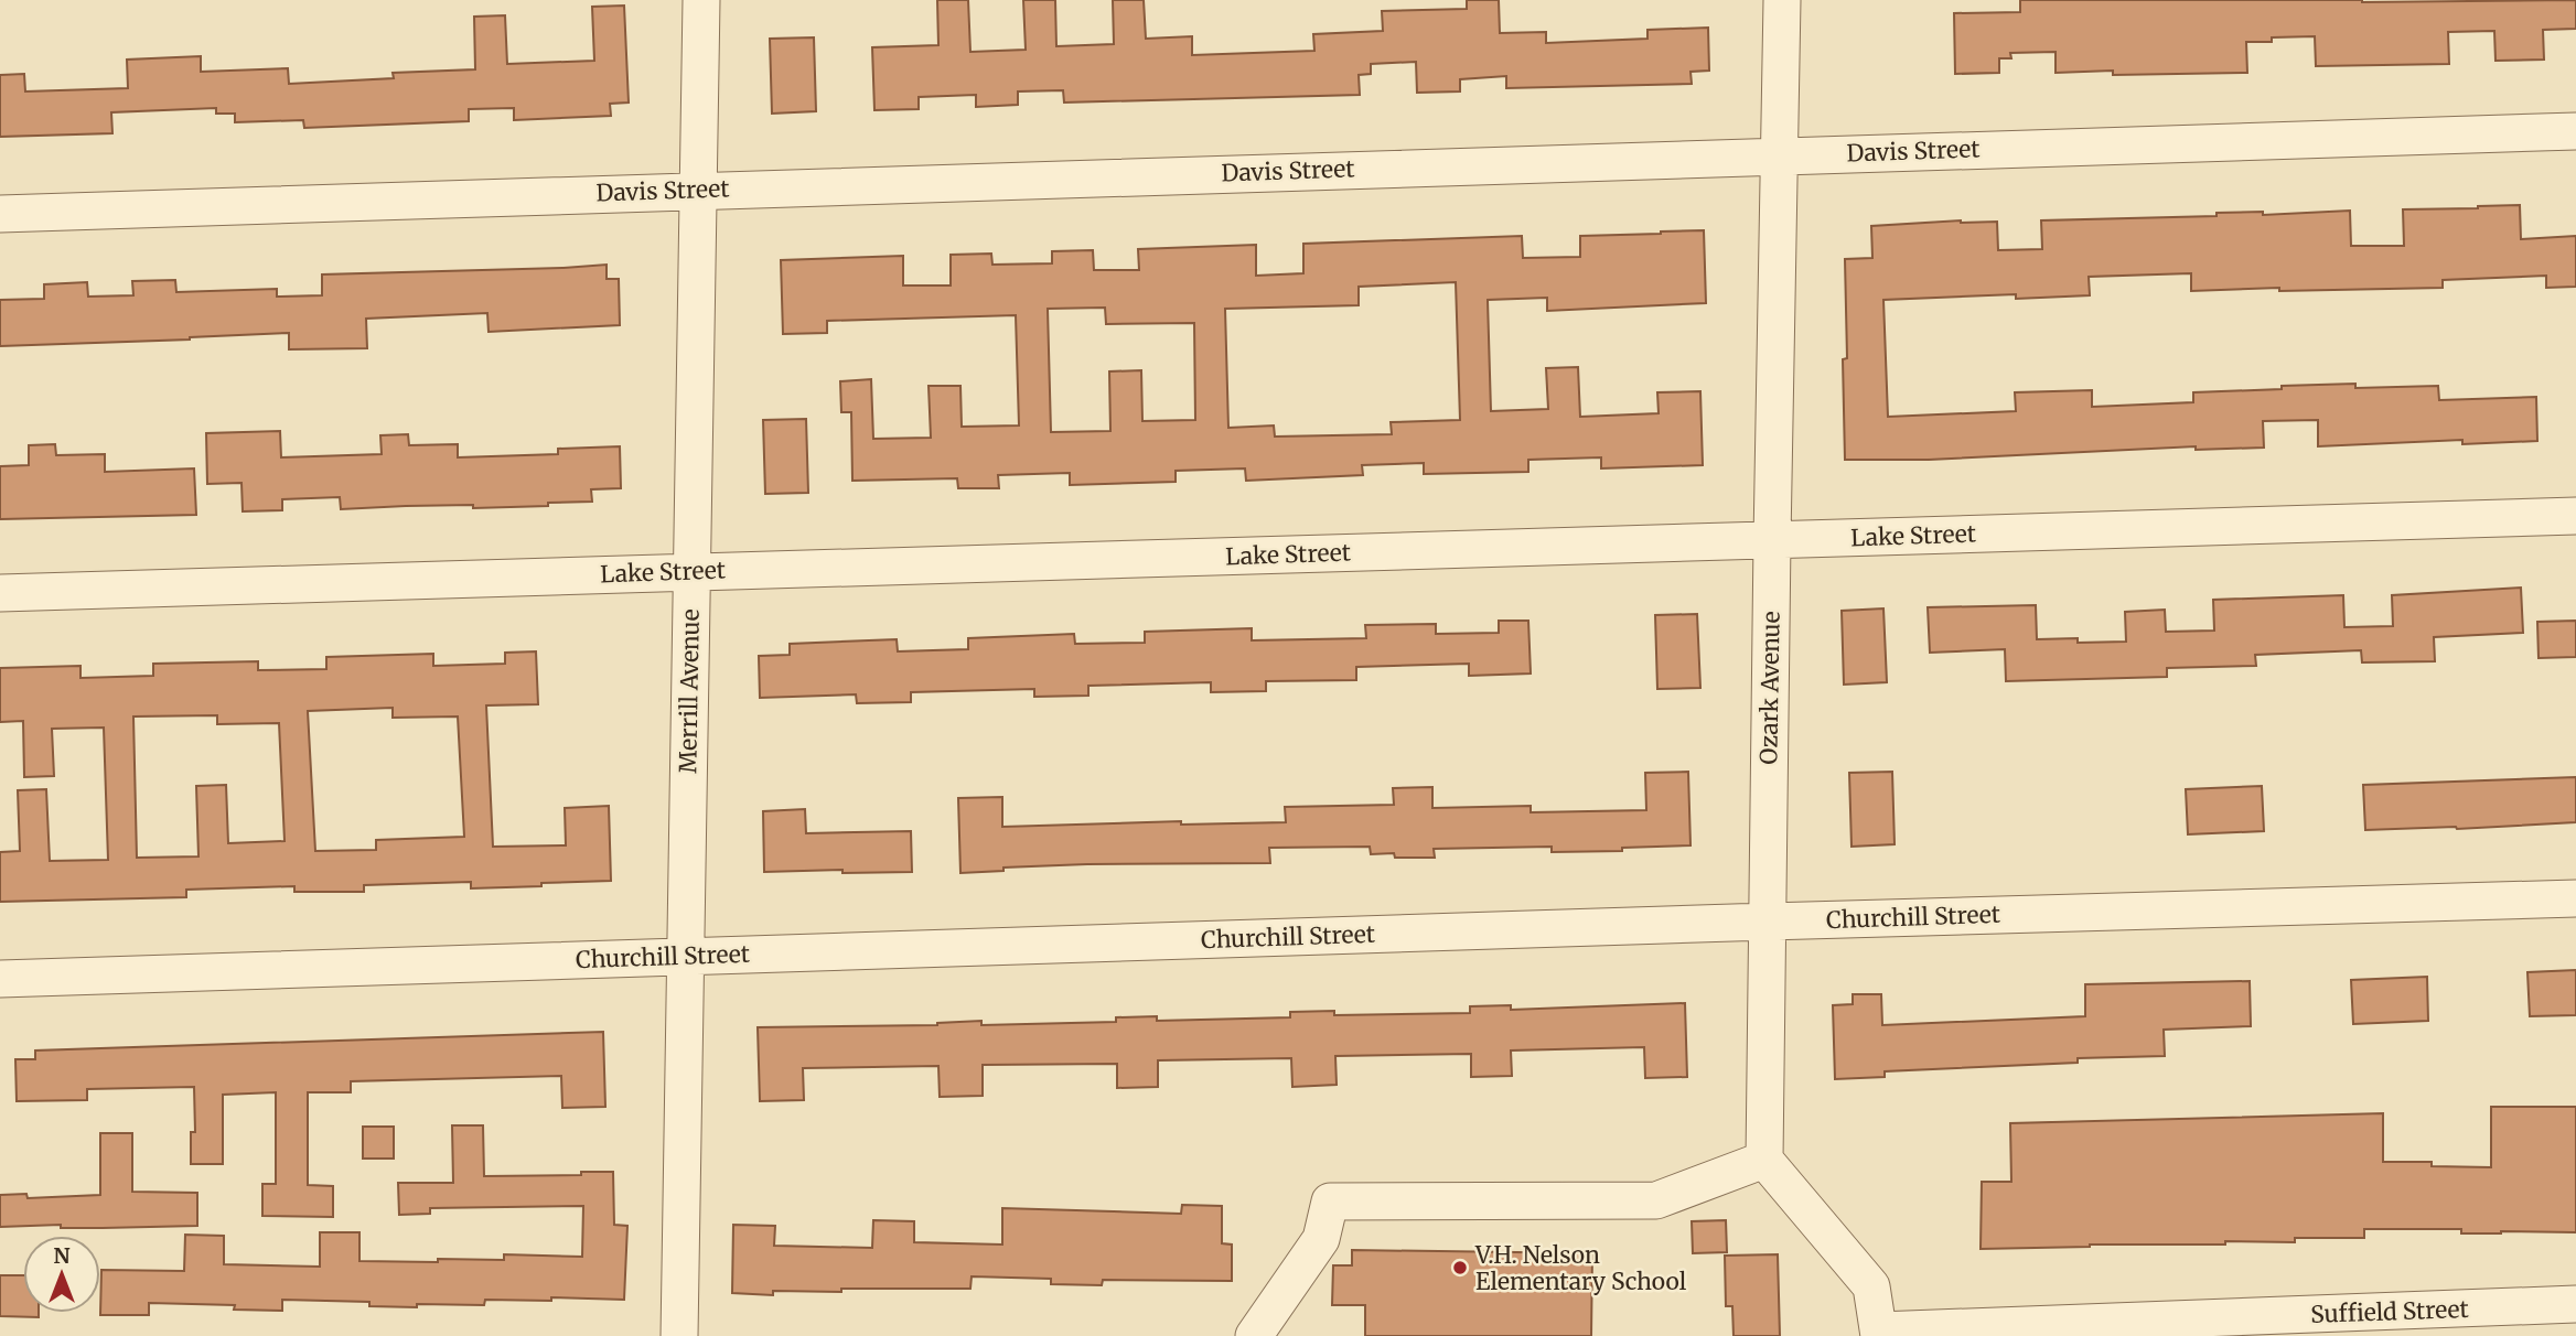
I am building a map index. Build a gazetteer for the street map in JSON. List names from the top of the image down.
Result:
{
  "streets": {
    "street": [
      "Davis Street",
      "Lake Street",
      "Ozark Avenue",
      "Merrill Avenue",
      "Churchill Street",
      "Suffield Street"
    ]
  },
  "crossings": [
    ["Davis Street", "Ozark Avenue"],
    ["Davis Street", "Merrill Avenue"],
    ["Lake Street", "Ozark Avenue"],
    ["Lake Street", "Merrill Avenue"],
    ["Ozark Avenue", "Churchill Street"],
    ["Merrill Avenue", "Churchill Street"]
  ],
  "places": ["V.H. Nelson Elementary School"],
  "north": "top"
}
